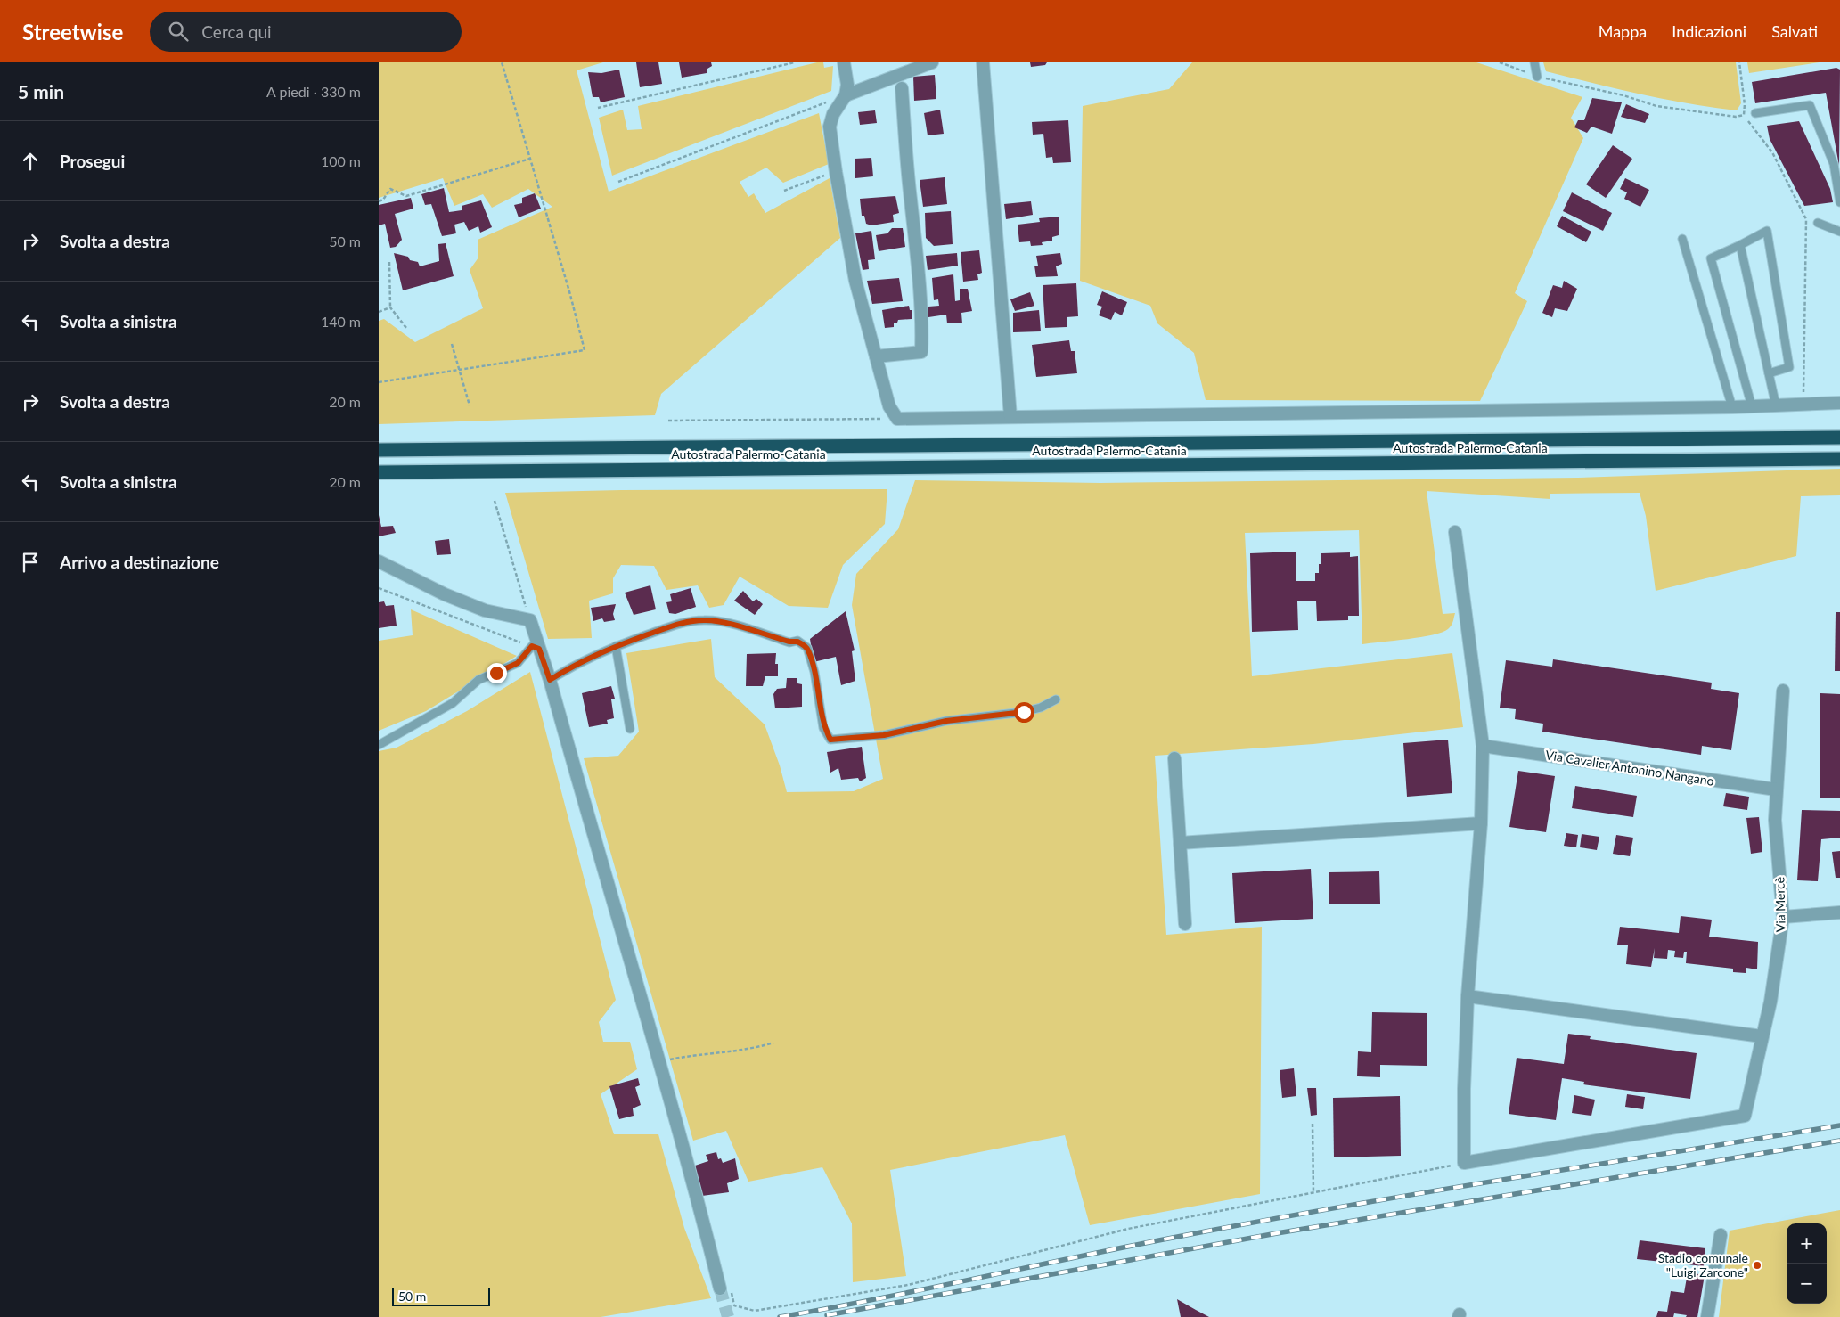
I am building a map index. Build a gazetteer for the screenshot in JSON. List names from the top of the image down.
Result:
{
  "streets": {
    "highway": ["Autostrada Palermo-Catania"],
    "street": ["Via Cavalier Antonino Nangano", "Via Mercè"]
  },
  "crossings": [
    ["Via Cavalier Antonino Nangano", "Via Mercè"]
  ],
  "places": ["Stadio comunale \"Luigi Zarcone\""],
  "scale_bar": "50 m",
  "page": {
    "header": "Streetwise",
    "search": "Cerca qui",
    "nav": ["Mappa", "Indicazioni", "Salvati"],
    "heading": ["5 min", "A piedi · 330 m"],
    "list": [
      ["Prosegui", "100 m"],
      ["Svolta a destra", "50 m"],
      ["Svolta a sinistra", "140 m"],
      ["Svolta a destra", "20 m"],
      ["Svolta a sinistra", "20 m"],
      "Arrivo a destinazione"
    ],
    "map_buttons": ["+", "−"],
    "scale": "50 m"
  }
}
